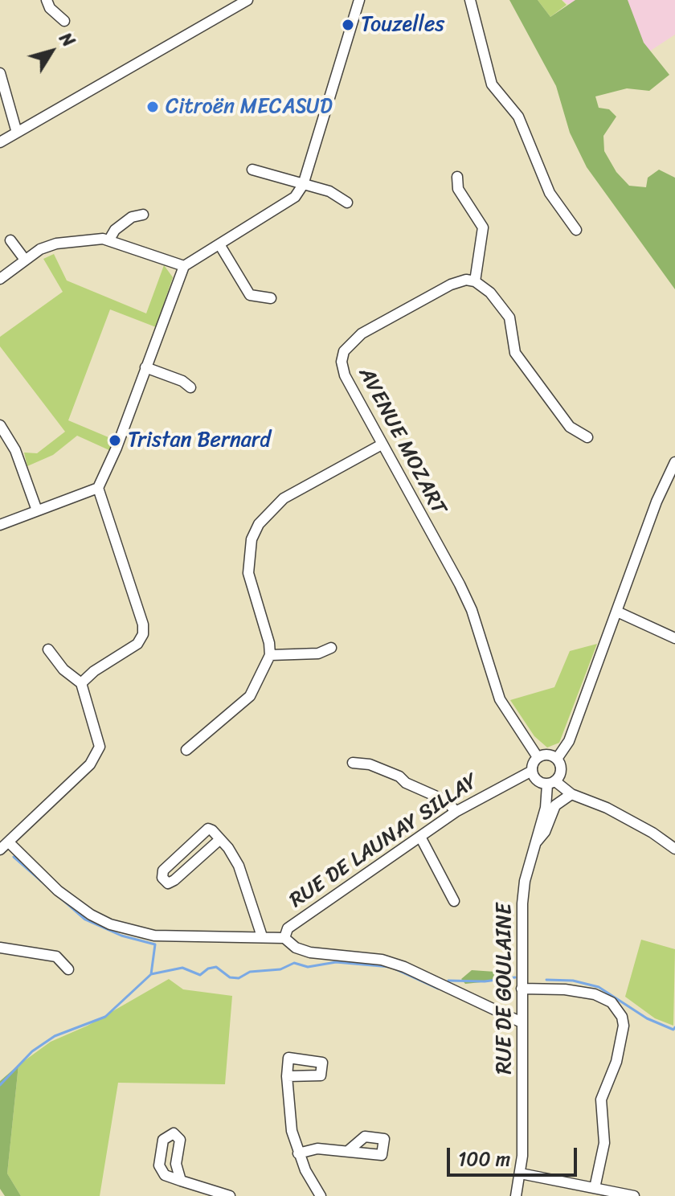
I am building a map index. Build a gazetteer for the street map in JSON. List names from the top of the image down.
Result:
{
  "streets": {
    "street": ["AVENUE MOZART", "RUE DE LAUNAY SILLAY", "RUE DE GOULAINE"]
  },
  "crossings": [
    ["AVENUE MOZART", "RUE DE LAUNAY SILLAY"],
    ["AVENUE MOZART", "RUE DE GOULAINE"],
    ["RUE DE LAUNAY SILLAY", "RUE DE GOULAINE"]
  ],
  "places": ["Touzelles", "Citroën MECASUD", "Tristan Bernard"],
  "scale_bar": "100 m",
  "north": "top right"
}
